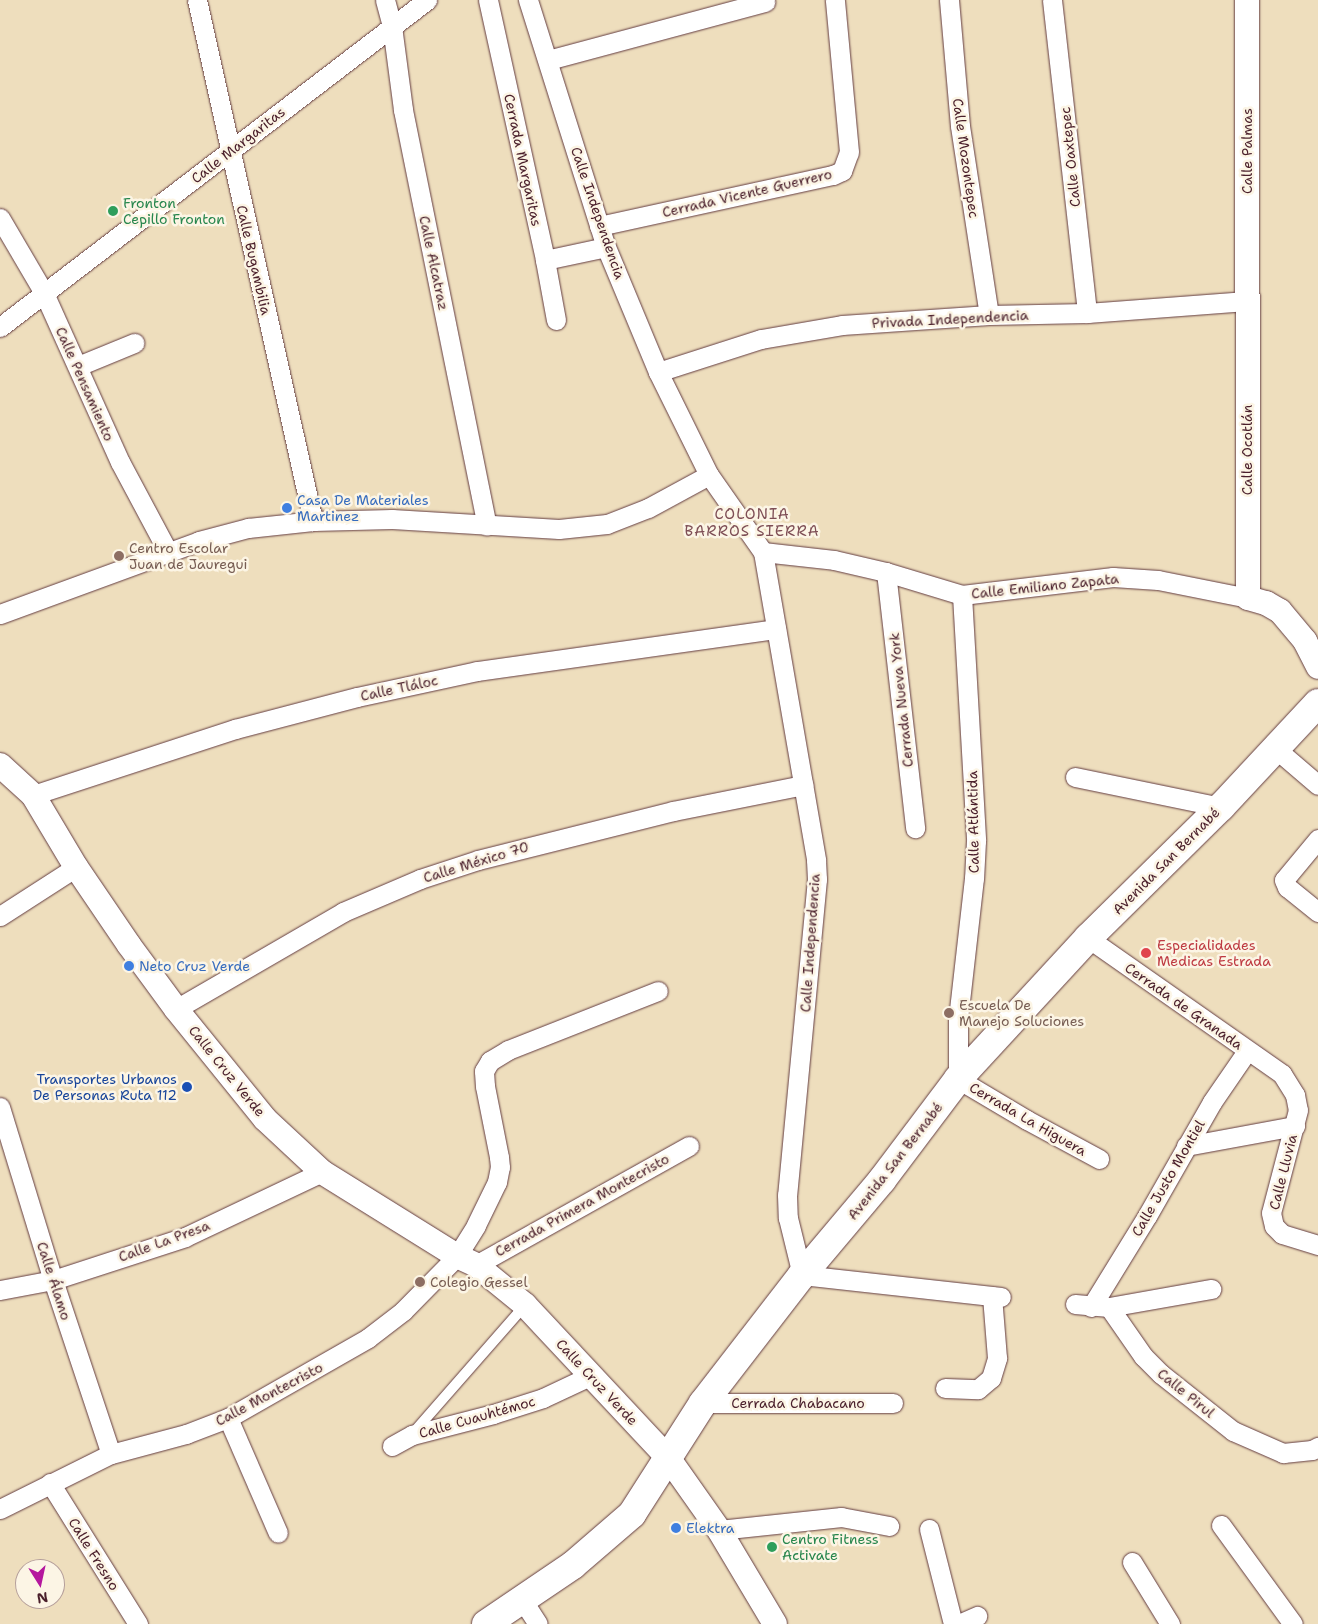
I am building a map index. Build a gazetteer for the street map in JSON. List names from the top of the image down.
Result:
{
  "streets": {
    "main road": ["Avenida San Bernabé"],
    "street": [
      "Calle Margaritas",
      "Calle Palmas",
      "Calle Oaxtepec",
      "Calle Mozontepec",
      "Cerrada Margaritas",
      "Cerrada Vicente Guerrero",
      "Calle Independencia",
      "Calle Bugambilia",
      "Calle Alcatraz",
      "Privada Independencia",
      "Calle Pensamiento",
      "Calle Ocotlán",
      "Calle Emiliano Zapata",
      "Calle Tláloc",
      "Cerrada Nueva York",
      "Calle Atlántida",
      "Calle México 70",
      "Cerrada de Granada",
      "Calle Cruz Verde",
      "Cerrada La Higuera",
      "Calle Lluvia",
      "Calle Justo Montiel",
      "Cerrada Primera Montecristo",
      "Calle La Presa",
      "Calle Álamo",
      "Calle Pirul",
      "Calle Montecristo",
      "Cerrada Chabacano",
      "Calle Cuauhtémoc",
      "Calle Fresno"
    ]
  },
  "crossings": [
    ["Calle Margaritas", "Calle Bugambilia"],
    ["Calle Margaritas", "Calle Alcatraz"],
    ["Calle Margaritas", "Calle Pensamiento"],
    ["Calle Palmas", "Privada Independencia"],
    ["Calle Palmas", "Calle Ocotlán"],
    ["Calle Oaxtepec", "Privada Independencia"],
    ["Calle Mozontepec", "Privada Independencia"],
    ["Cerrada Vicente Guerrero", "Calle Independencia"],
    ["Calle Independencia", "Privada Independencia"],
    ["Calle Independencia", "Calle Emiliano Zapata"],
    ["Calle Independencia", "Calle Tláloc"],
    ["Calle Independencia", "Avenida San Bernabé"],
    ["Calle Independencia", "Calle México 70"],
    ["Privada Independencia", "Calle Ocotlán"],
    ["Calle Ocotlán", "Calle Emiliano Zapata"],
    ["Calle Emiliano Zapata", "Cerrada Nueva York"],
    ["Calle Emiliano Zapata", "Calle Atlántida"],
    ["Calle Tláloc", "Calle Cruz Verde"],
    ["Calle Atlántida", "Avenida San Bernabé"],
    ["Calle Atlántida", "Cerrada La Higuera"],
    ["Avenida San Bernabé", "Cerrada de Granada"],
    ["Avenida San Bernabé", "Calle Cruz Verde"],
    ["Avenida San Bernabé", "Cerrada La Higuera"],
    ["Avenida San Bernabé", "Cerrada Chabacano"],
    ["Calle México 70", "Calle Cruz Verde"],
    ["Cerrada de Granada", "Calle Lluvia"],
    ["Cerrada de Granada", "Calle Justo Montiel"],
    ["Calle Cruz Verde", "Cerrada Primera Montecristo"],
    ["Calle Cruz Verde", "Calle La Presa"],
    ["Calle Cruz Verde", "Calle Montecristo"],
    ["Calle Cruz Verde", "Calle Cuauhtémoc"],
    ["Calle Justo Montiel", "Calle Pirul"],
    ["Cerrada Primera Montecristo", "Calle Montecristo"],
    ["Calle La Presa", "Calle Álamo"],
    ["Calle Álamo", "Calle Montecristo"],
    ["Calle Montecristo", "Calle Fresno"]
  ],
  "districts": ["COLONIA BARROS SIERRA"],
  "places": [
    "Fronton Cepillo Fronton",
    "Casa De Materiales Martinez",
    "Centro Escolar Juan de Jauregui",
    "Especialidades Medicas Estrada",
    "Neto Cruz Verde",
    "Escuela De Manejo Soluciones",
    "Transportes Urbanos De Personas Ruta 112",
    "Colegio Gessel",
    "Elektra",
    "Centro Fitness Activate"
  ],
  "north": "bottom"
}
